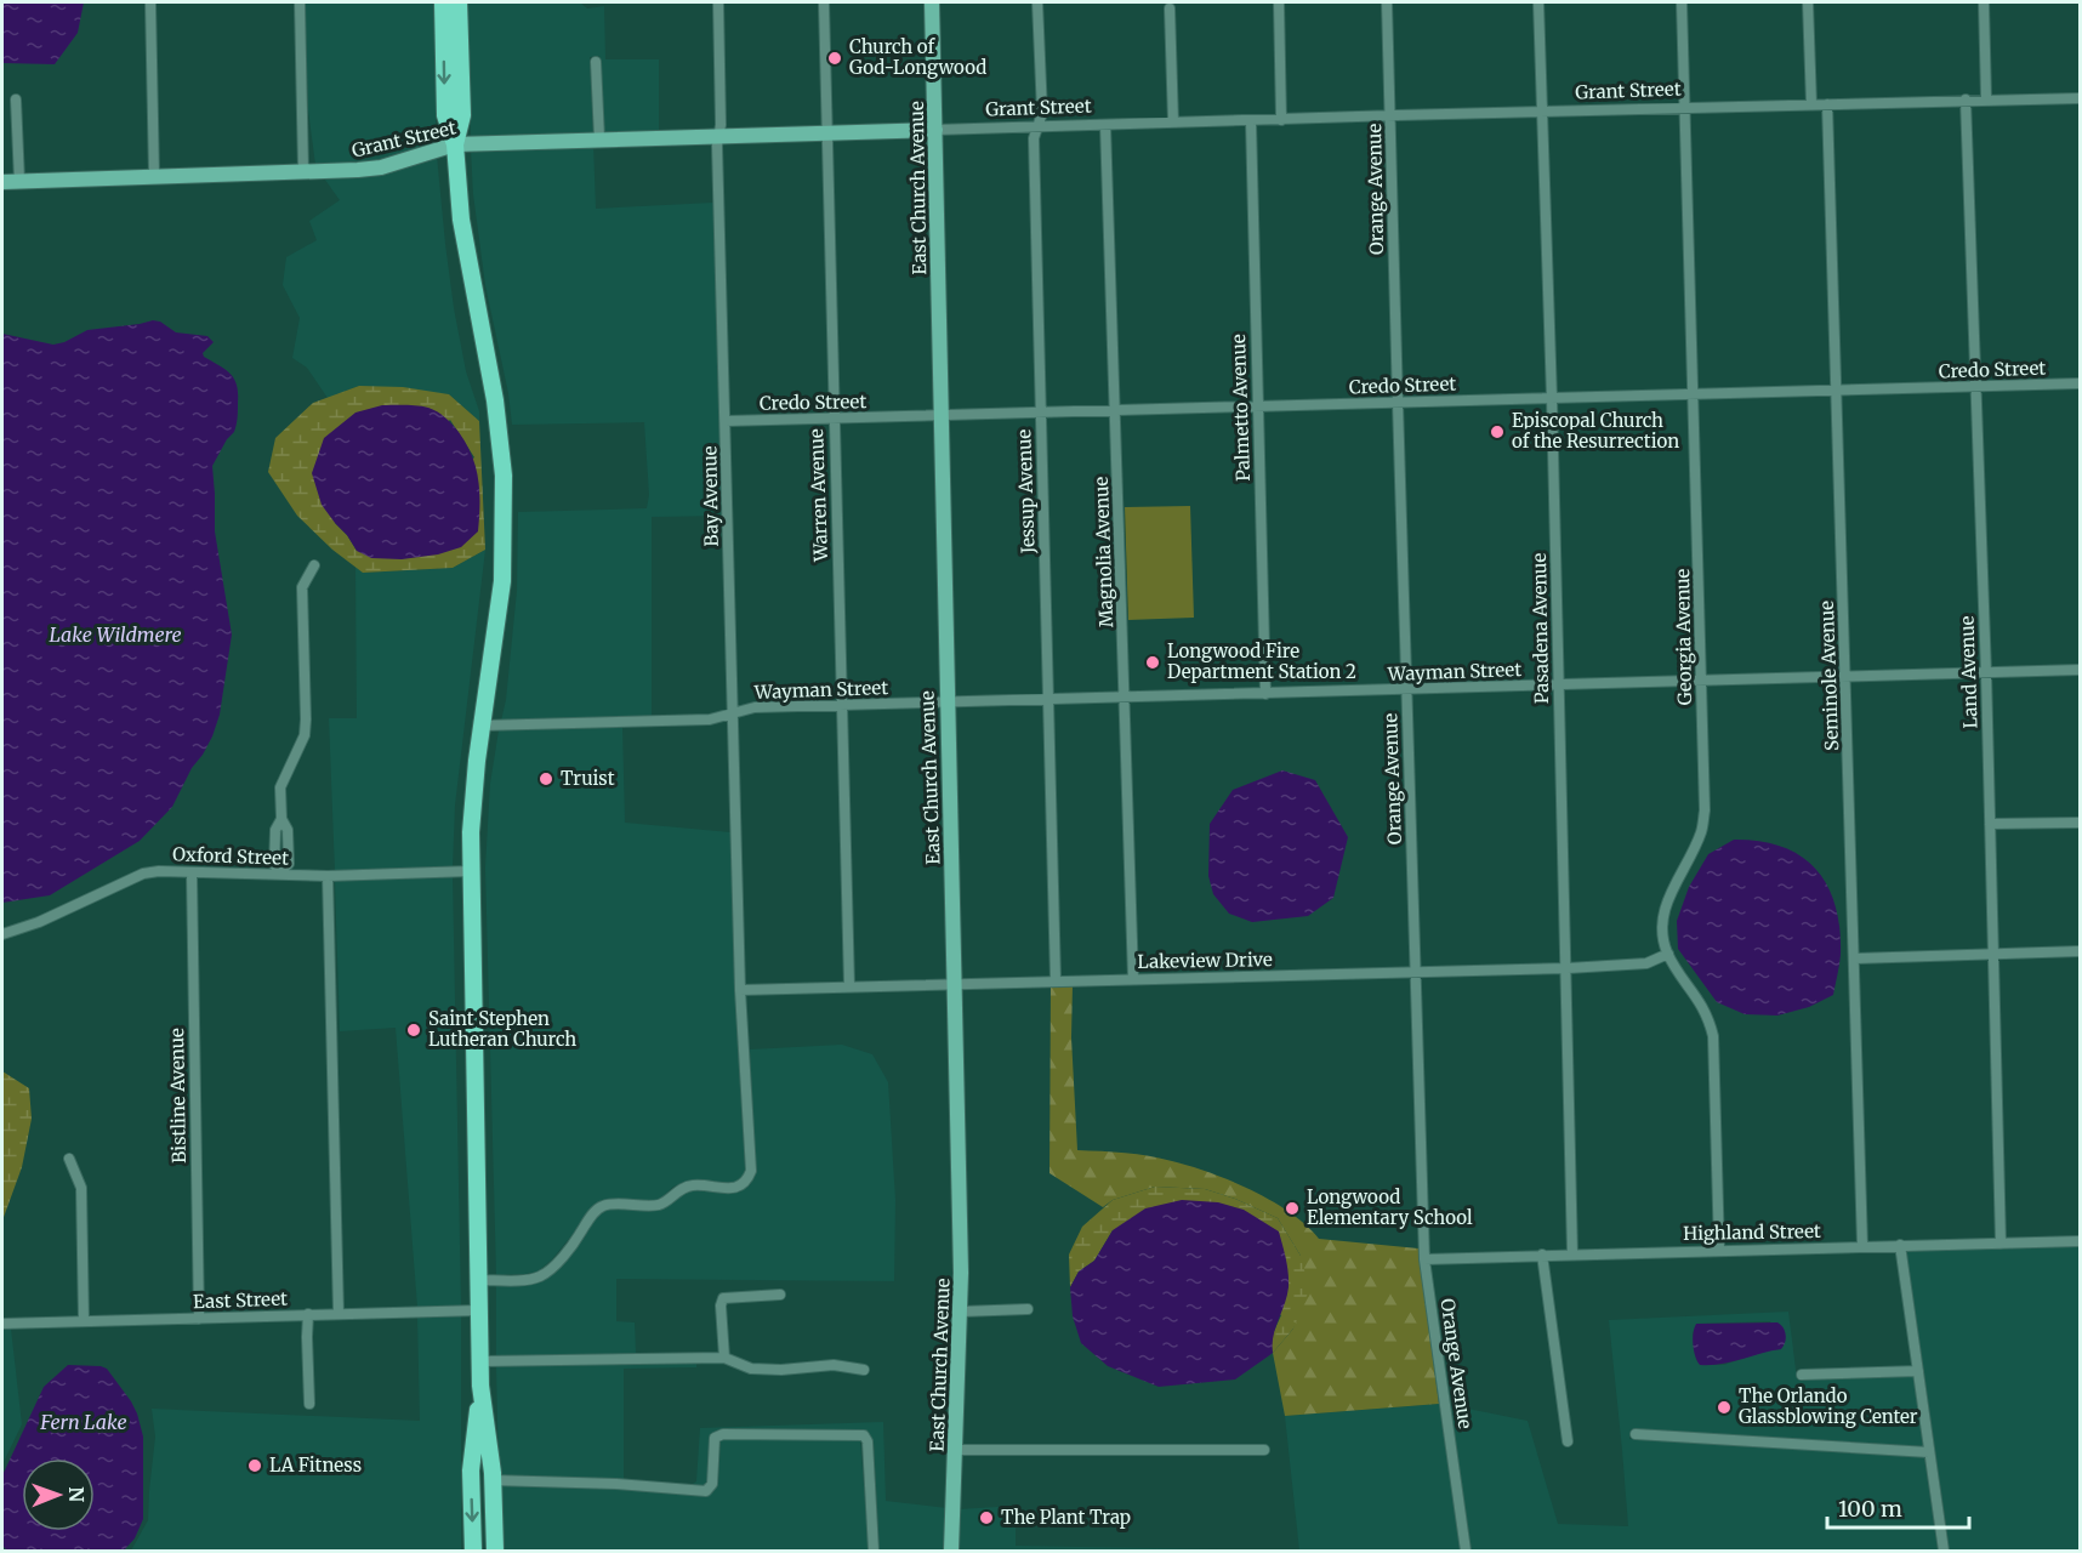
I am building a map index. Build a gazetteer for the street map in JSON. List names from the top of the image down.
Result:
{
  "streets": {
    "street": [
      "Grant Street",
      "East Church Avenue",
      "Orange Avenue",
      "Credo Street",
      "Palmetto Avenue",
      "Jessup Avenue",
      "Warren Avenue",
      "Bay Avenue",
      "Magnolia Avenue",
      "Pasadena Avenue",
      "Georgia Avenue",
      "Wayman Street",
      "Land Avenue",
      "Seminole Avenue",
      "Oxford Street",
      "Lakeview Drive",
      "Bistline Avenue",
      "Highland Street",
      "East Street"
    ]
  },
  "crossings": [
    ["Grant Street", "East Church Avenue"],
    ["Grant Street", "Orange Avenue"],
    ["Grant Street", "Palmetto Avenue"],
    ["Grant Street", "Jessup Avenue"],
    ["Grant Street", "Warren Avenue"],
    ["Grant Street", "Bay Avenue"],
    ["Grant Street", "Magnolia Avenue"],
    ["Grant Street", "Pasadena Avenue"],
    ["Grant Street", "Georgia Avenue"],
    ["Grant Street", "Land Avenue"],
    ["Grant Street", "Seminole Avenue"],
    ["East Church Avenue", "Credo Street"],
    ["East Church Avenue", "Wayman Street"],
    ["East Church Avenue", "Lakeview Drive"],
    ["Orange Avenue", "Credo Street"],
    ["Orange Avenue", "Wayman Street"],
    ["Orange Avenue", "Lakeview Drive"],
    ["Orange Avenue", "Highland Street"],
    ["Credo Street", "Palmetto Avenue"],
    ["Credo Street", "Jessup Avenue"],
    ["Credo Street", "Warren Avenue"],
    ["Credo Street", "Bay Avenue"],
    ["Credo Street", "Magnolia Avenue"],
    ["Credo Street", "Pasadena Avenue"],
    ["Credo Street", "Georgia Avenue"],
    ["Credo Street", "Land Avenue"],
    ["Credo Street", "Seminole Avenue"],
    ["Palmetto Avenue", "Wayman Street"],
    ["Jessup Avenue", "Wayman Street"],
    ["Jessup Avenue", "Lakeview Drive"],
    ["Warren Avenue", "Wayman Street"],
    ["Warren Avenue", "Lakeview Drive"],
    ["Bay Avenue", "Wayman Street"],
    ["Bay Avenue", "Lakeview Drive"],
    ["Magnolia Avenue", "Wayman Street"],
    ["Magnolia Avenue", "Lakeview Drive"],
    ["Pasadena Avenue", "Wayman Street"],
    ["Pasadena Avenue", "Lakeview Drive"],
    ["Pasadena Avenue", "Highland Street"],
    ["Georgia Avenue", "Wayman Street"],
    ["Georgia Avenue", "Lakeview Drive"],
    ["Georgia Avenue", "Highland Street"],
    ["Wayman Street", "Land Avenue"],
    ["Wayman Street", "Seminole Avenue"],
    ["Land Avenue", "Highland Street"],
    ["Seminole Avenue", "Highland Street"],
    ["Oxford Street", "Bistline Avenue"],
    ["Bistline Avenue", "East Street"]
  ],
  "water": ["Lake Wildmere", "Fern Lake"],
  "places": [
    "Church of God-Longwood",
    "Episcopal Church of the Resurrection",
    "Longwood Fire Department Station 2",
    "Truist",
    "Saint Stephen Lutheran Church",
    "Longwood Elementary School",
    "The Orlando Glassblowing Center",
    "LA Fitness",
    "The Plant Trap"
  ],
  "scale_bar": "100 m",
  "north": "right"
}
